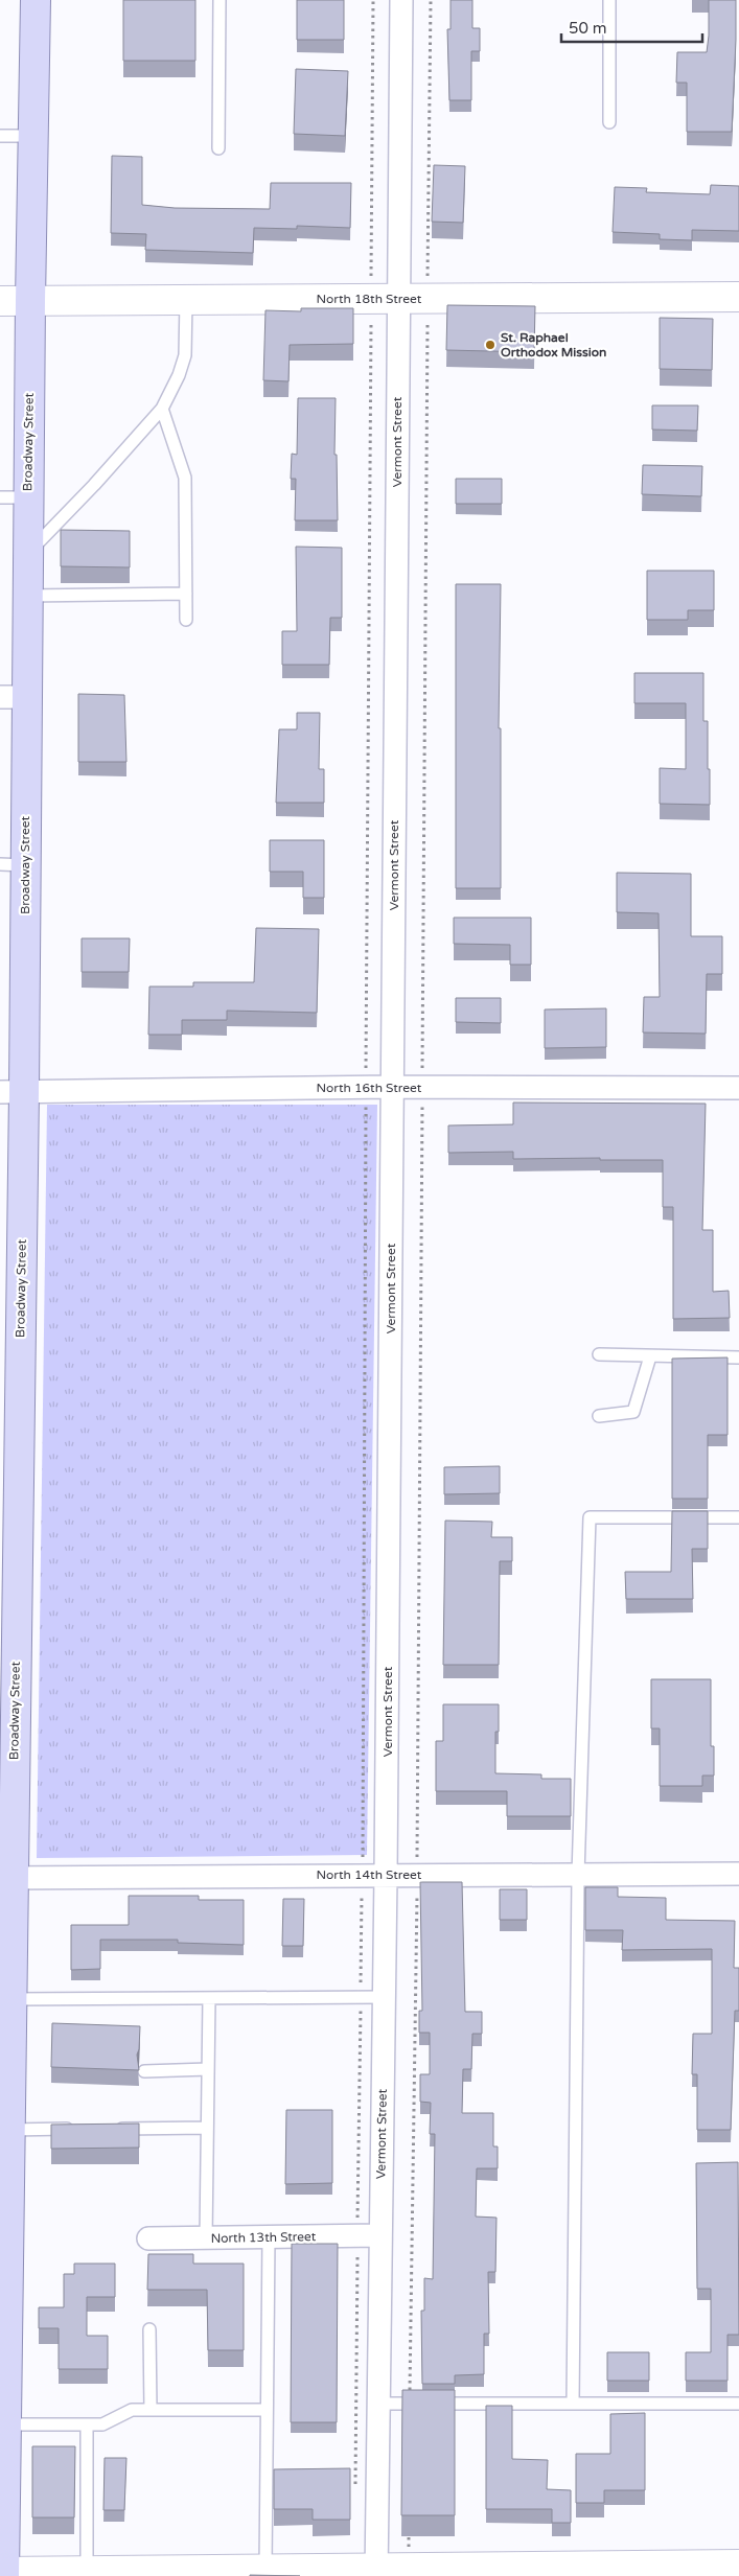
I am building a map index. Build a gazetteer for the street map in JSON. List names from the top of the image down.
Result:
{
  "streets": {
    "main road": ["Broadway Street"],
    "street": [
      "North 18th Street",
      "Vermont Street",
      "North 16th Street",
      "North 14th Street",
      "North 13th Street"
    ]
  },
  "crossings": [
    ["North 18th Street", "Broadway Street"],
    ["North 18th Street", "Vermont Street"],
    ["Broadway Street", "North 16th Street"],
    ["Broadway Street", "North 14th Street"],
    ["Vermont Street", "North 16th Street"],
    ["Vermont Street", "North 14th Street"],
    ["Vermont Street", "North 13th Street"]
  ],
  "places": ["St. Raphael Orthodox Mission"],
  "scale_bar": "50 m"
}
